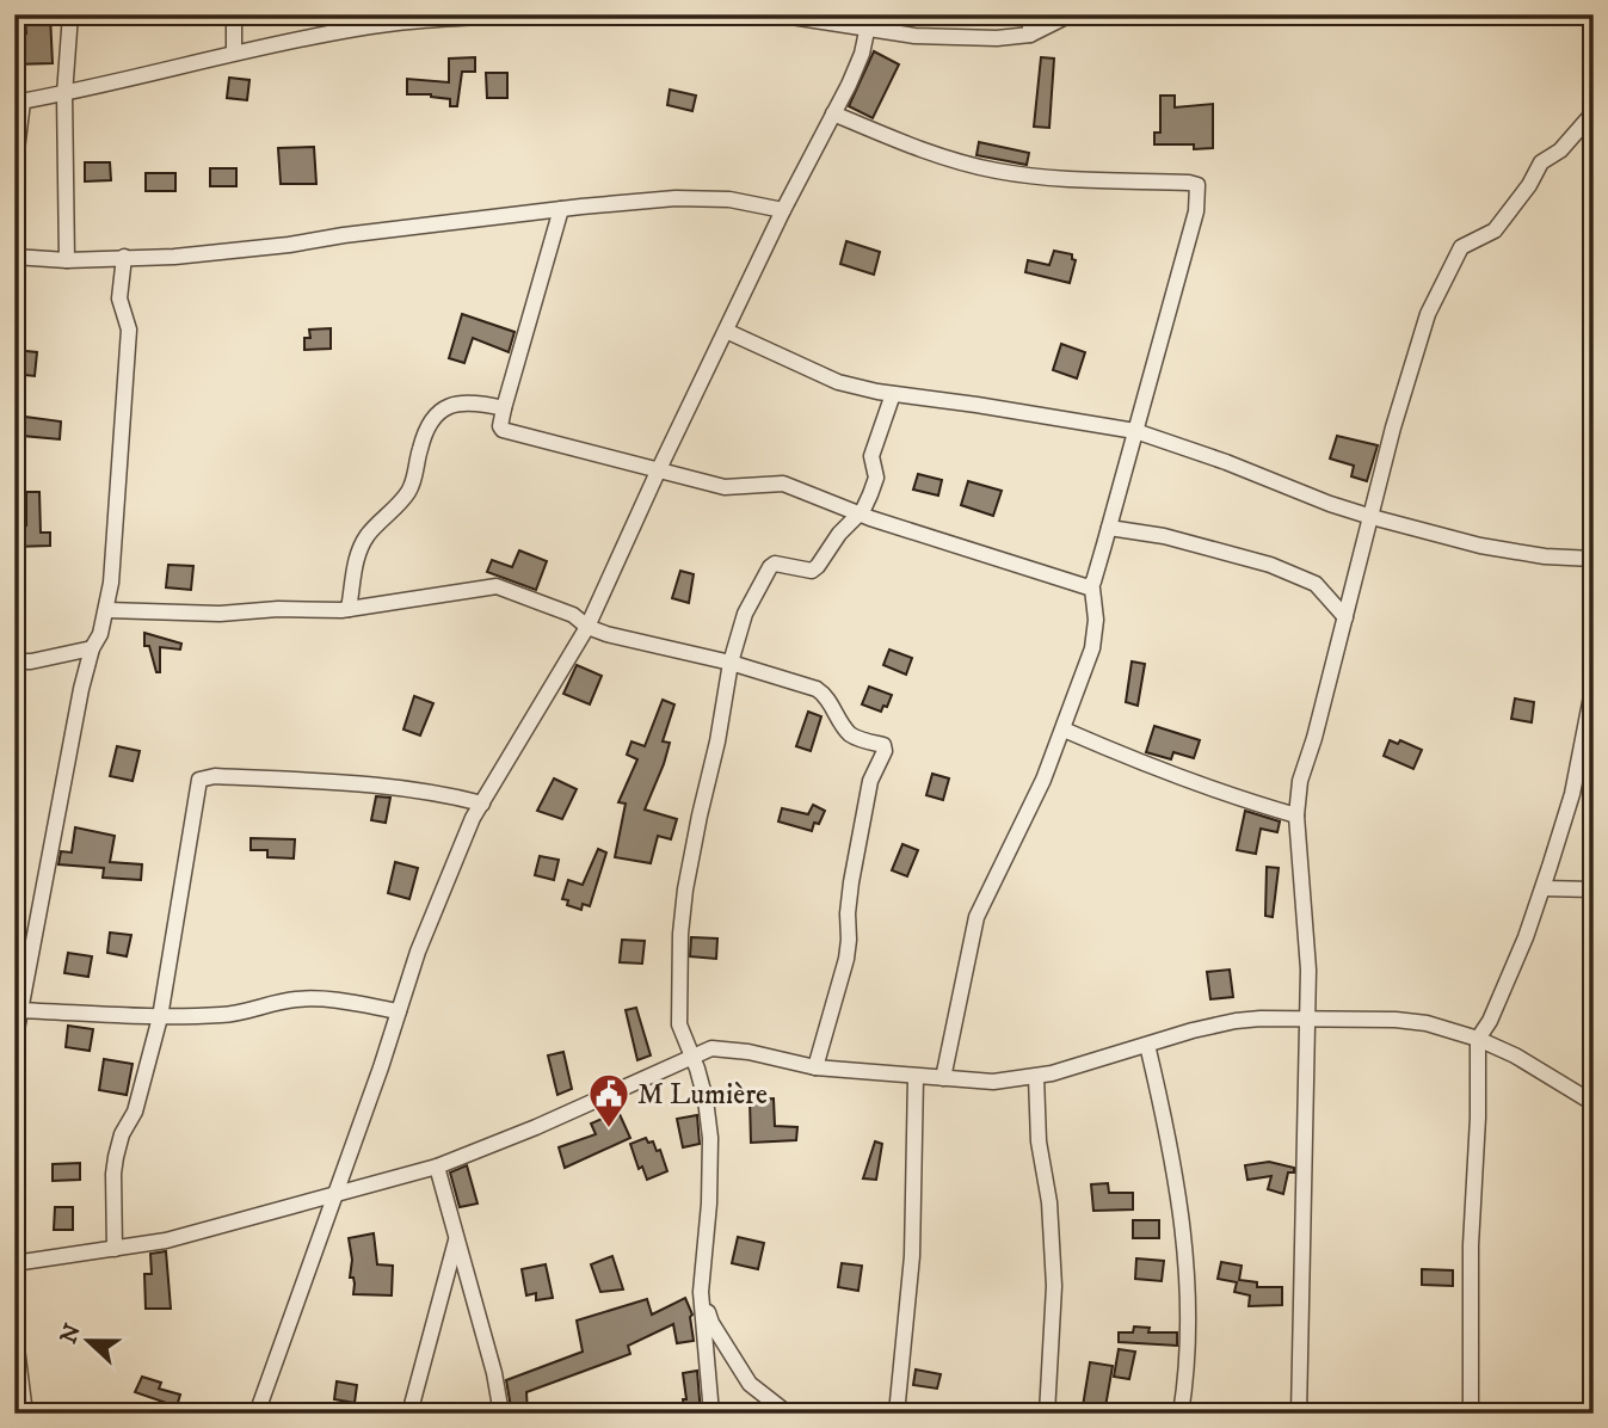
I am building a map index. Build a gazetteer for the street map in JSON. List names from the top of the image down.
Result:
{
  "places": {
    "public building": ["M Lumière"]
  },
  "north": "left"
}
